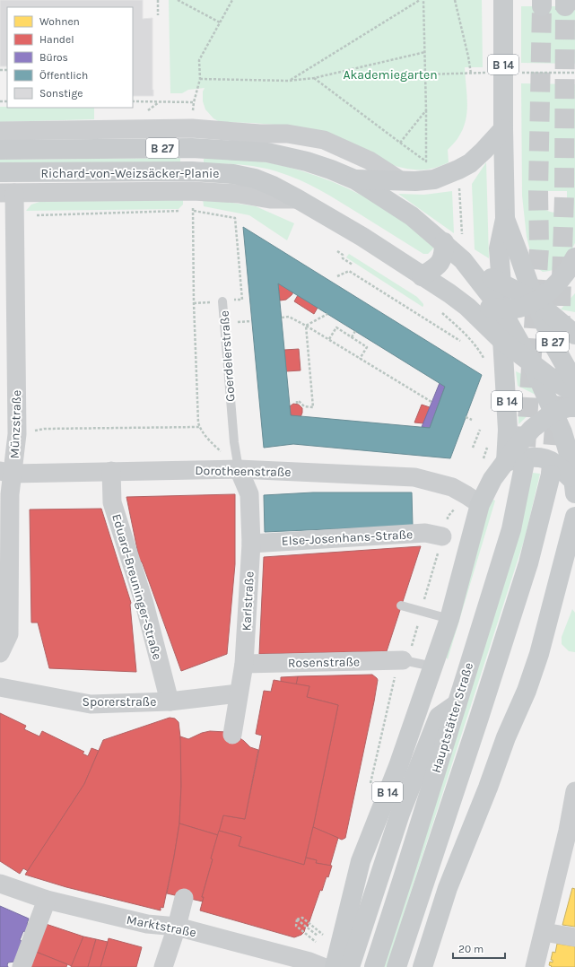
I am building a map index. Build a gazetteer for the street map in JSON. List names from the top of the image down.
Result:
{
  "streets": {
    "main road": [
      "B 14",
      "B 27",
      "Richard-von-Weizsäcker-Planie",
      "Hauptstätter Straße"
    ],
    "street": [
      "Münzstraße",
      "Dorotheenstraße",
      "Else-Josenhans-Straße",
      "Eduard-Breuninger-Straße",
      "Karlstraße",
      "Rosenstraße",
      "Sporerstraße",
      "Marktstraße"
    ],
    "lane": ["Goerdelerstraße"]
  },
  "crossings": [
    ["B 14", "B 27"],
    ["B 14", "Richard-von-Weizsäcker-Planie"],
    ["B 14", "Dorotheenstraße"],
    ["B 14", "Hauptstätter Straße"],
    ["B 27", "Richard-von-Weizsäcker-Planie"],
    ["Richard-von-Weizsäcker-Planie", "Münzstraße"],
    ["Goerdelerstraße", "Dorotheenstraße"],
    ["Goerdelerstraße", "Karlstraße"],
    ["Münzstraße", "Dorotheenstraße"],
    ["Dorotheenstraße", "Eduard-Breuninger-Straße"],
    ["Dorotheenstraße", "Karlstraße"],
    ["Else-Josenhans-Straße", "Karlstraße"],
    ["Eduard-Breuninger-Straße", "Sporerstraße"],
    ["Karlstraße", "Rosenstraße"],
    ["Karlstraße", "Sporerstraße"]
  ],
  "parks": ["Akademiegarten"],
  "legend": [
    "Wohnen",
    "Handel",
    "Büros",
    "Öffentlich",
    "Sonstige"
  ],
  "scale_bar": "20 m"
}
